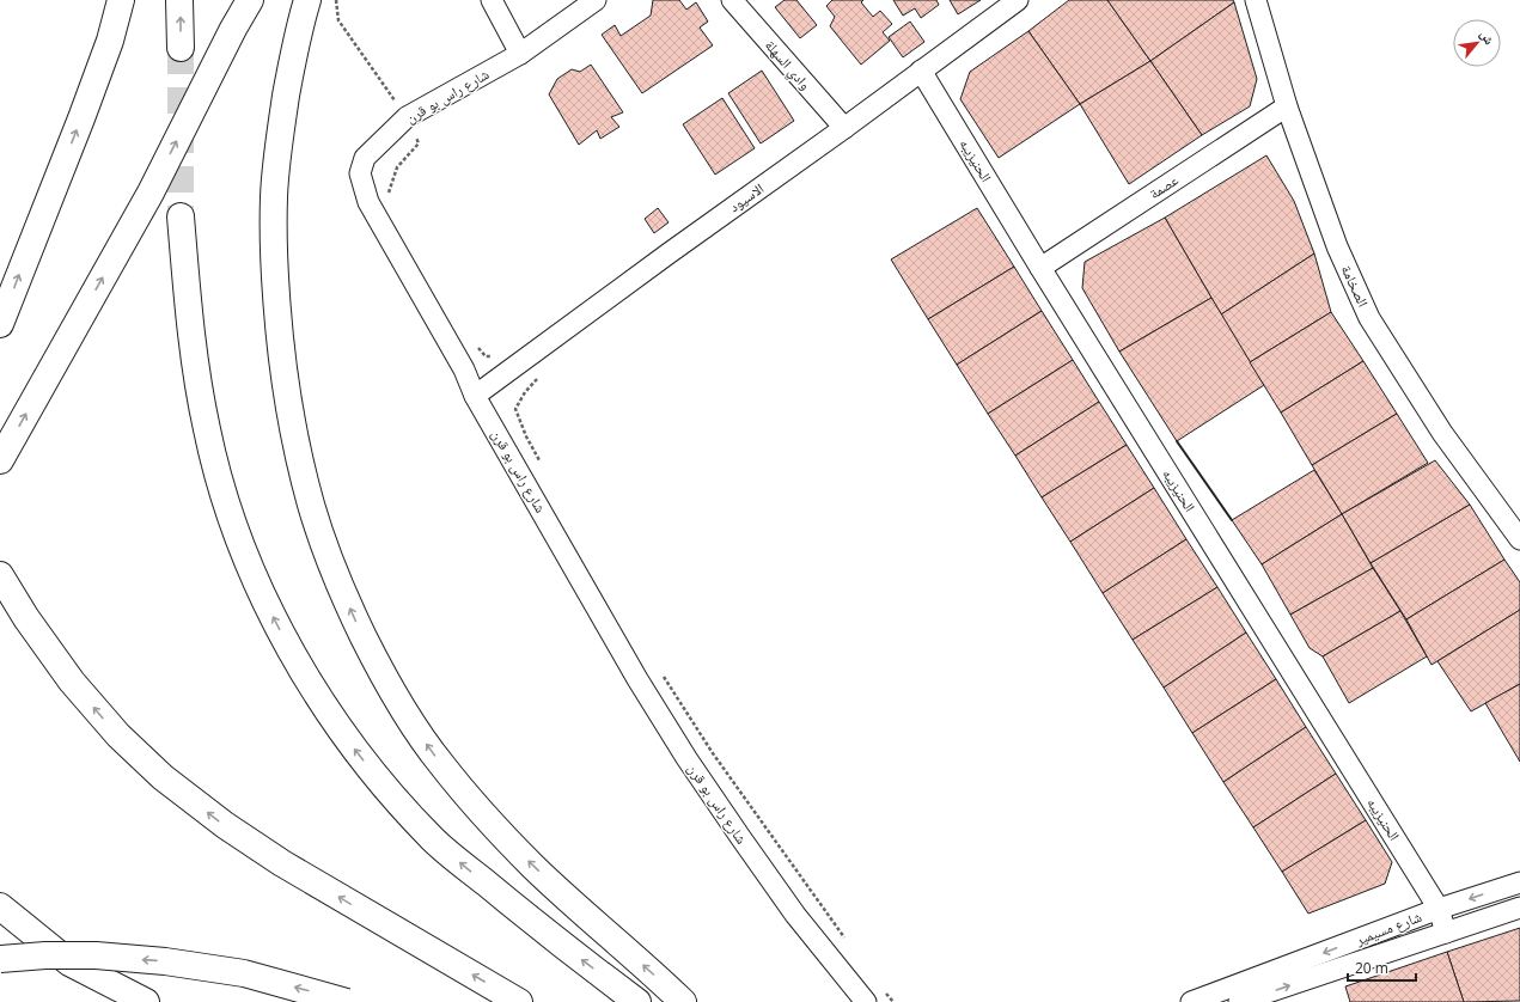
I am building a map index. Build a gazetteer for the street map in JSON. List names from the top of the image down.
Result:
{
  "streets": {
    "street": [
      "وادي السهلة",
      "شارع راس بو قرن",
      "الحنيزيبه",
      "عصمة",
      "الاسيود",
      "الصخامة",
      "شارع مسيمير"
    ]
  },
  "crossings": [
    ["وادي السهلة", "الاسيود"],
    ["شارع راس بو قرن", "الاسيود"],
    ["الحنيزيبه", "عصمة"],
    ["الحنيزيبه", "الاسيود"],
    ["الحنيزيبه", "شارع مسيمير"],
    ["عصمة", "الصخامة"]
  ],
  "scale_bar": "20 m",
  "north": "top right"
}
